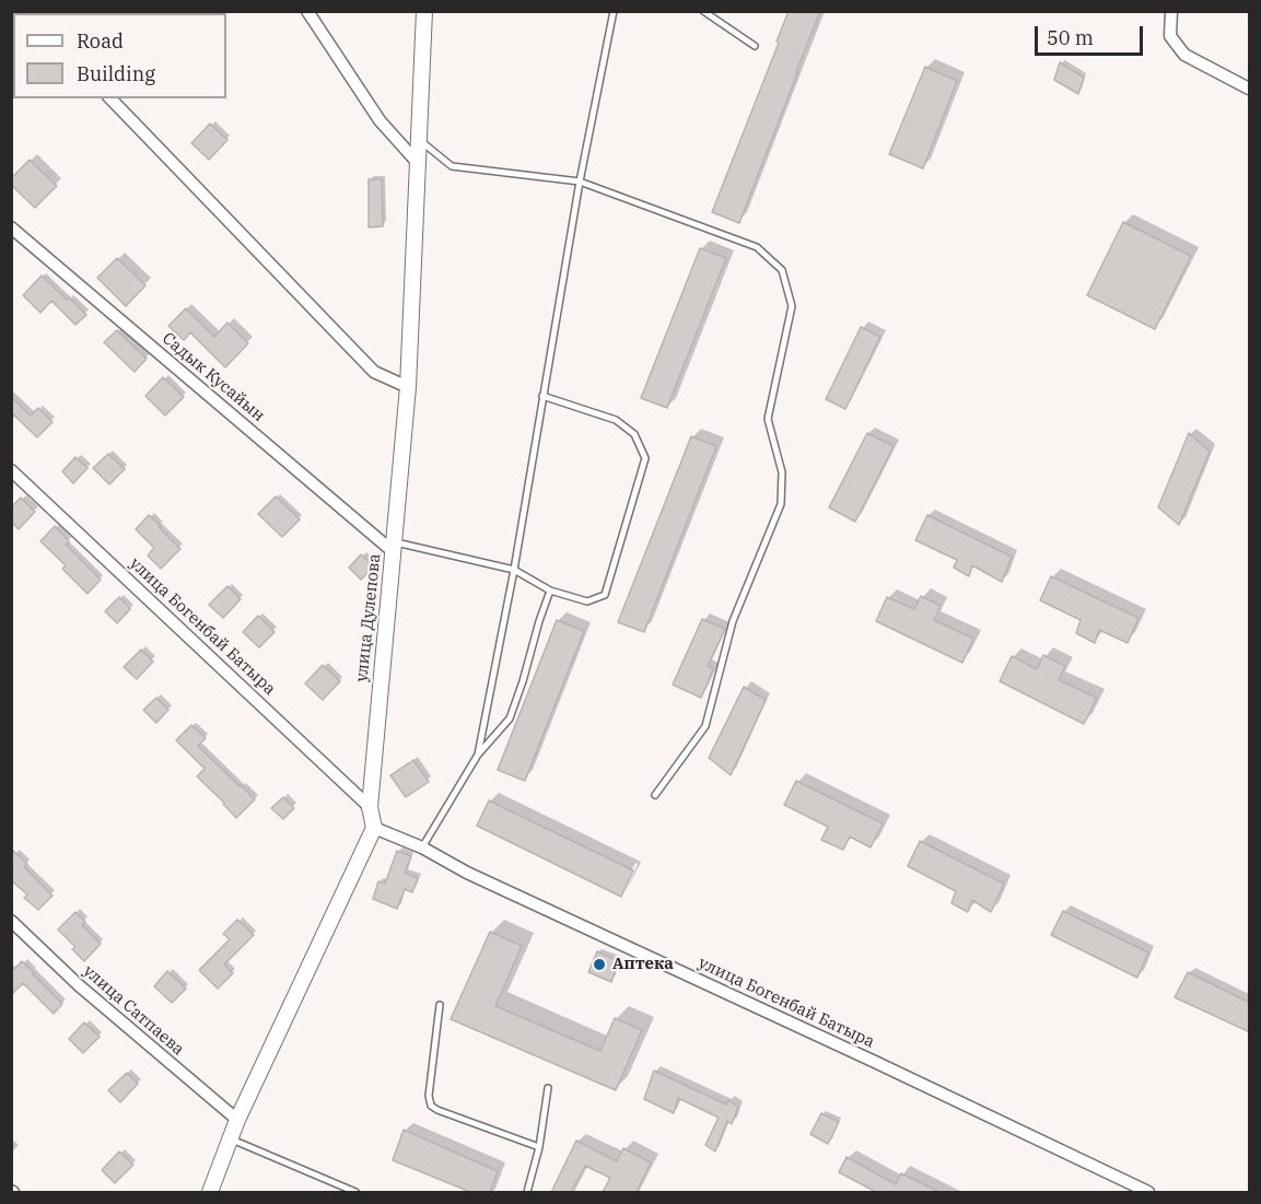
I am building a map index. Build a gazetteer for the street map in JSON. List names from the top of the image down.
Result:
{
  "streets": {
    "street": [
      "Садык Кусайын",
      "улица Дулепова",
      "улица Богенбай Батыра",
      "улица Сатпаева"
    ]
  },
  "crossings": [
    ["Садык Кусайын", "улица Дулепова"],
    ["улица Дулепова", "улица Богенбай Батыра"]
  ],
  "places": ["Аптека"],
  "legend": ["Road", "Building"],
  "scale_bar": "50 m"
}
